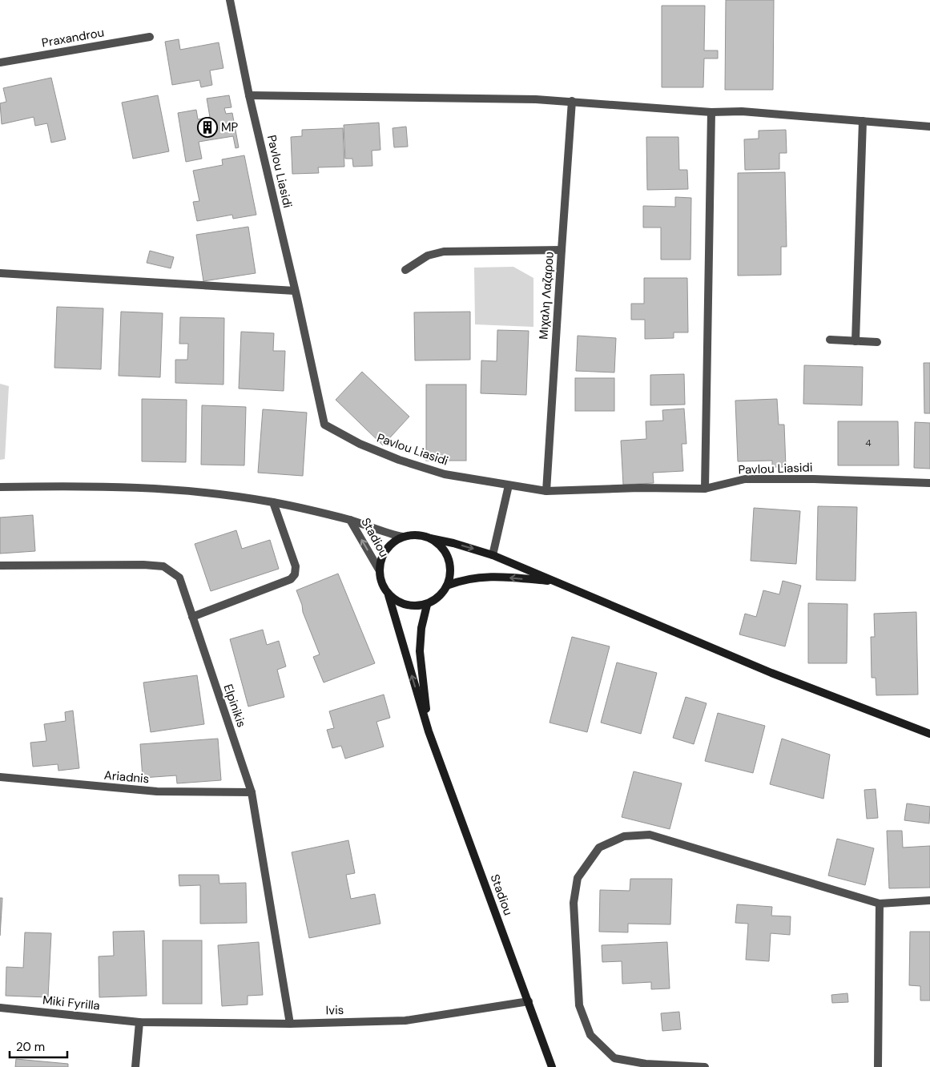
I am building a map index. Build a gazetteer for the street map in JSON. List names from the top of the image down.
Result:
{
  "streets": {
    "street": [
      "Praxandrou",
      "Pavlou Liasidi",
      "Μιχαλη Λαζαρου",
      "Stadiou",
      "Elpinikis",
      "Ariadnis",
      "Miki Fyrilla",
      "Ivis"
    ]
  },
  "crossings": [
    ["Pavlou Liasidi", "Μιχαλη Λαζαρου"],
    ["Stadiou", "Ivis"],
    ["Elpinikis", "Ariadnis"],
    ["Elpinikis", "Ivis"],
    ["Miki Fyrilla", "Ivis"]
  ],
  "places": {
    "building": ["MP"]
  },
  "house_numbers": ["4"],
  "scale_bar": "20 m"
}
